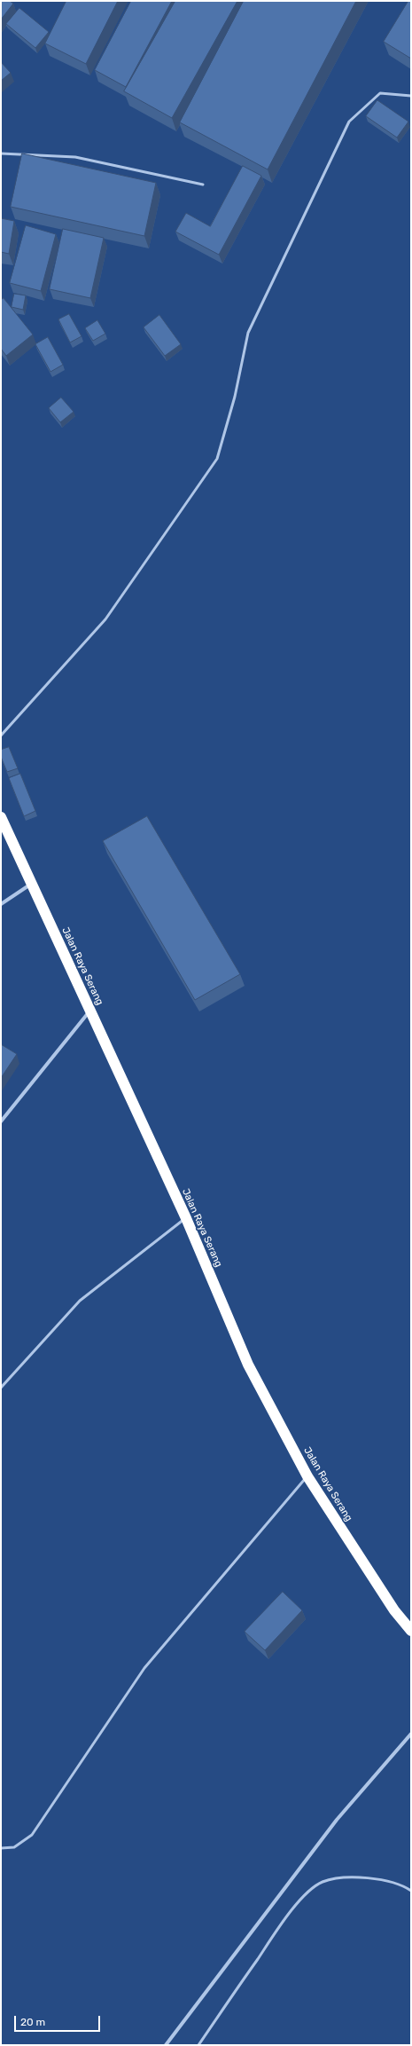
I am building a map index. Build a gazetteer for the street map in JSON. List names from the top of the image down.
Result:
{
  "streets": {
    "highway": ["Jalan Raya Serang"]
  },
  "scale_bar": "20 m"
}
